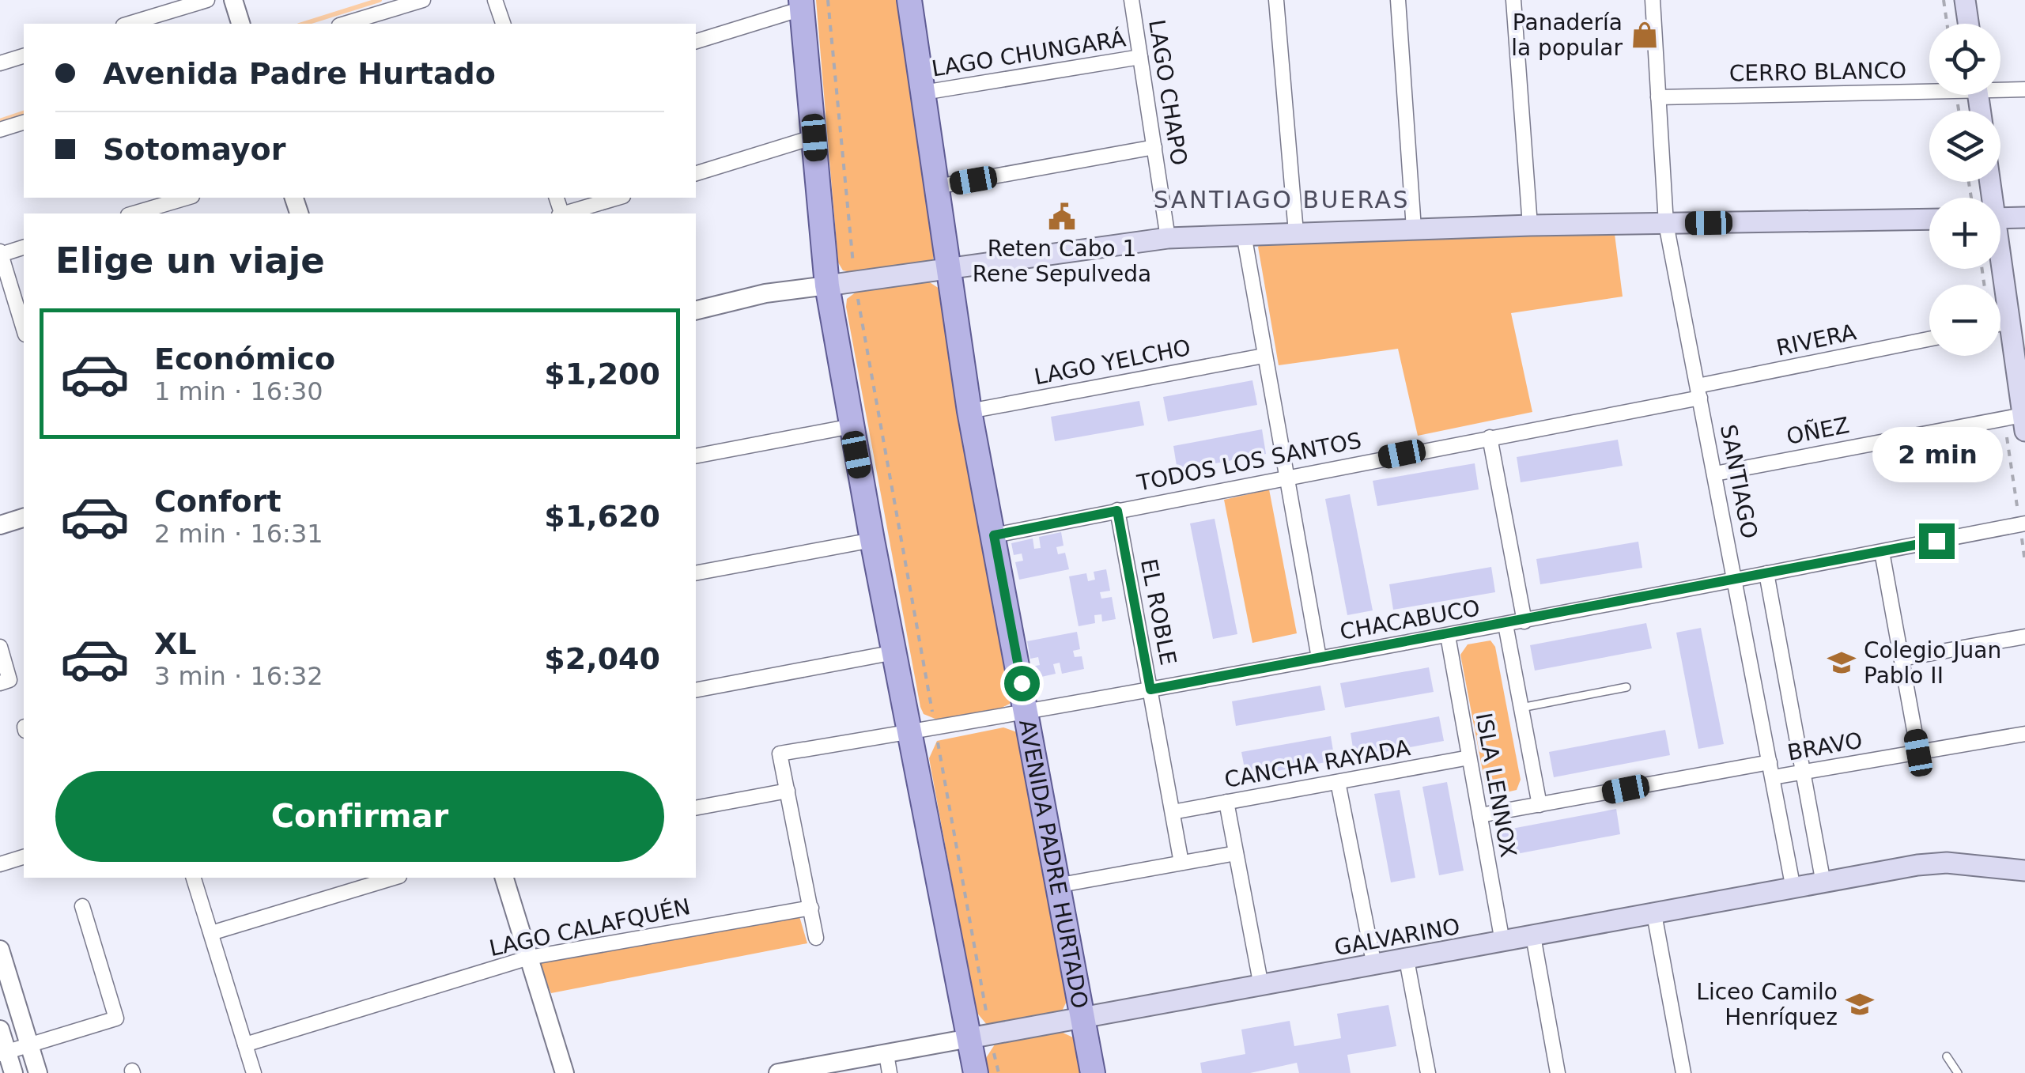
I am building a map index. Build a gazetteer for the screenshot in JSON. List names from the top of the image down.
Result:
{
  "streets": {
    "main road": ["AVENIDA PADRE HURTADO", "GALVARINO"],
    "street": [
      "LAGO CHUNGARÁ",
      "CERRO BLANCO",
      "LAGO CHAPO",
      "RIVERA",
      "LAGO YELCHO",
      "OÑEZ",
      "TODOS LOS SANTOS",
      "SANTIAGO",
      "EL ROBLE",
      "CHACABUCO",
      "BRAVO",
      "CANCHA RAYADA",
      "ISLA LENNOX",
      "LAGO CALAFQUÉN"
    ]
  },
  "crossings": [
    ["LAGO CHUNGARÁ", "LAGO CHAPO"],
    ["LAGO CHUNGARÁ", "AVENIDA PADRE HURTADO"],
    ["CERRO BLANCO", "SANTIAGO"],
    ["RIVERA", "TODOS LOS SANTOS"],
    ["RIVERA", "SANTIAGO"],
    ["LAGO YELCHO", "AVENIDA PADRE HURTADO"],
    ["OÑEZ", "SANTIAGO"],
    ["TODOS LOS SANTOS", "SANTIAGO"],
    ["TODOS LOS SANTOS", "EL ROBLE"],
    ["TODOS LOS SANTOS", "AVENIDA PADRE HURTADO"],
    ["SANTIAGO", "CHACABUCO"],
    ["SANTIAGO", "BRAVO"],
    ["SANTIAGO", "GALVARINO"],
    ["EL ROBLE", "CHACABUCO"],
    ["EL ROBLE", "CANCHA RAYADA"],
    ["CHACABUCO", "ISLA LENNOX"],
    ["CHACABUCO", "AVENIDA PADRE HURTADO"],
    ["CANCHA RAYADA", "ISLA LENNOX"],
    ["ISLA LENNOX", "GALVARINO"],
    ["AVENIDA PADRE HURTADO", "GALVARINO"]
  ],
  "districts": ["SANTIAGO BUERAS"],
  "places": {
    "shop": ["Panadería la popular"],
    "public building": ["Reten Cabo 1 Rene Sepulveda"],
    "school or university": ["Colegio Juan Pablo II", "Liceo Camilo Henríquez"]
  },
  "page": {
    "map_buttons": ["+", "−"],
    "banner": ["Avenida Padre Hurtado", "Sotomayor"],
    "heading": "Elige un viaje",
    "list": [
      {
        "name": "Económico",
        "note": "1 min · 16:30",
        "value": "$1,200"
      },
      {
        "name": "Confort",
        "note": "2 min · 16:31",
        "value": "$1,620"
      },
      {
        "name": "XL",
        "note": "3 min · 16:32",
        "value": "$2,040"
      }
    ],
    "bubble": "2 min",
    "buttons": "Confirmar"
  }
}
